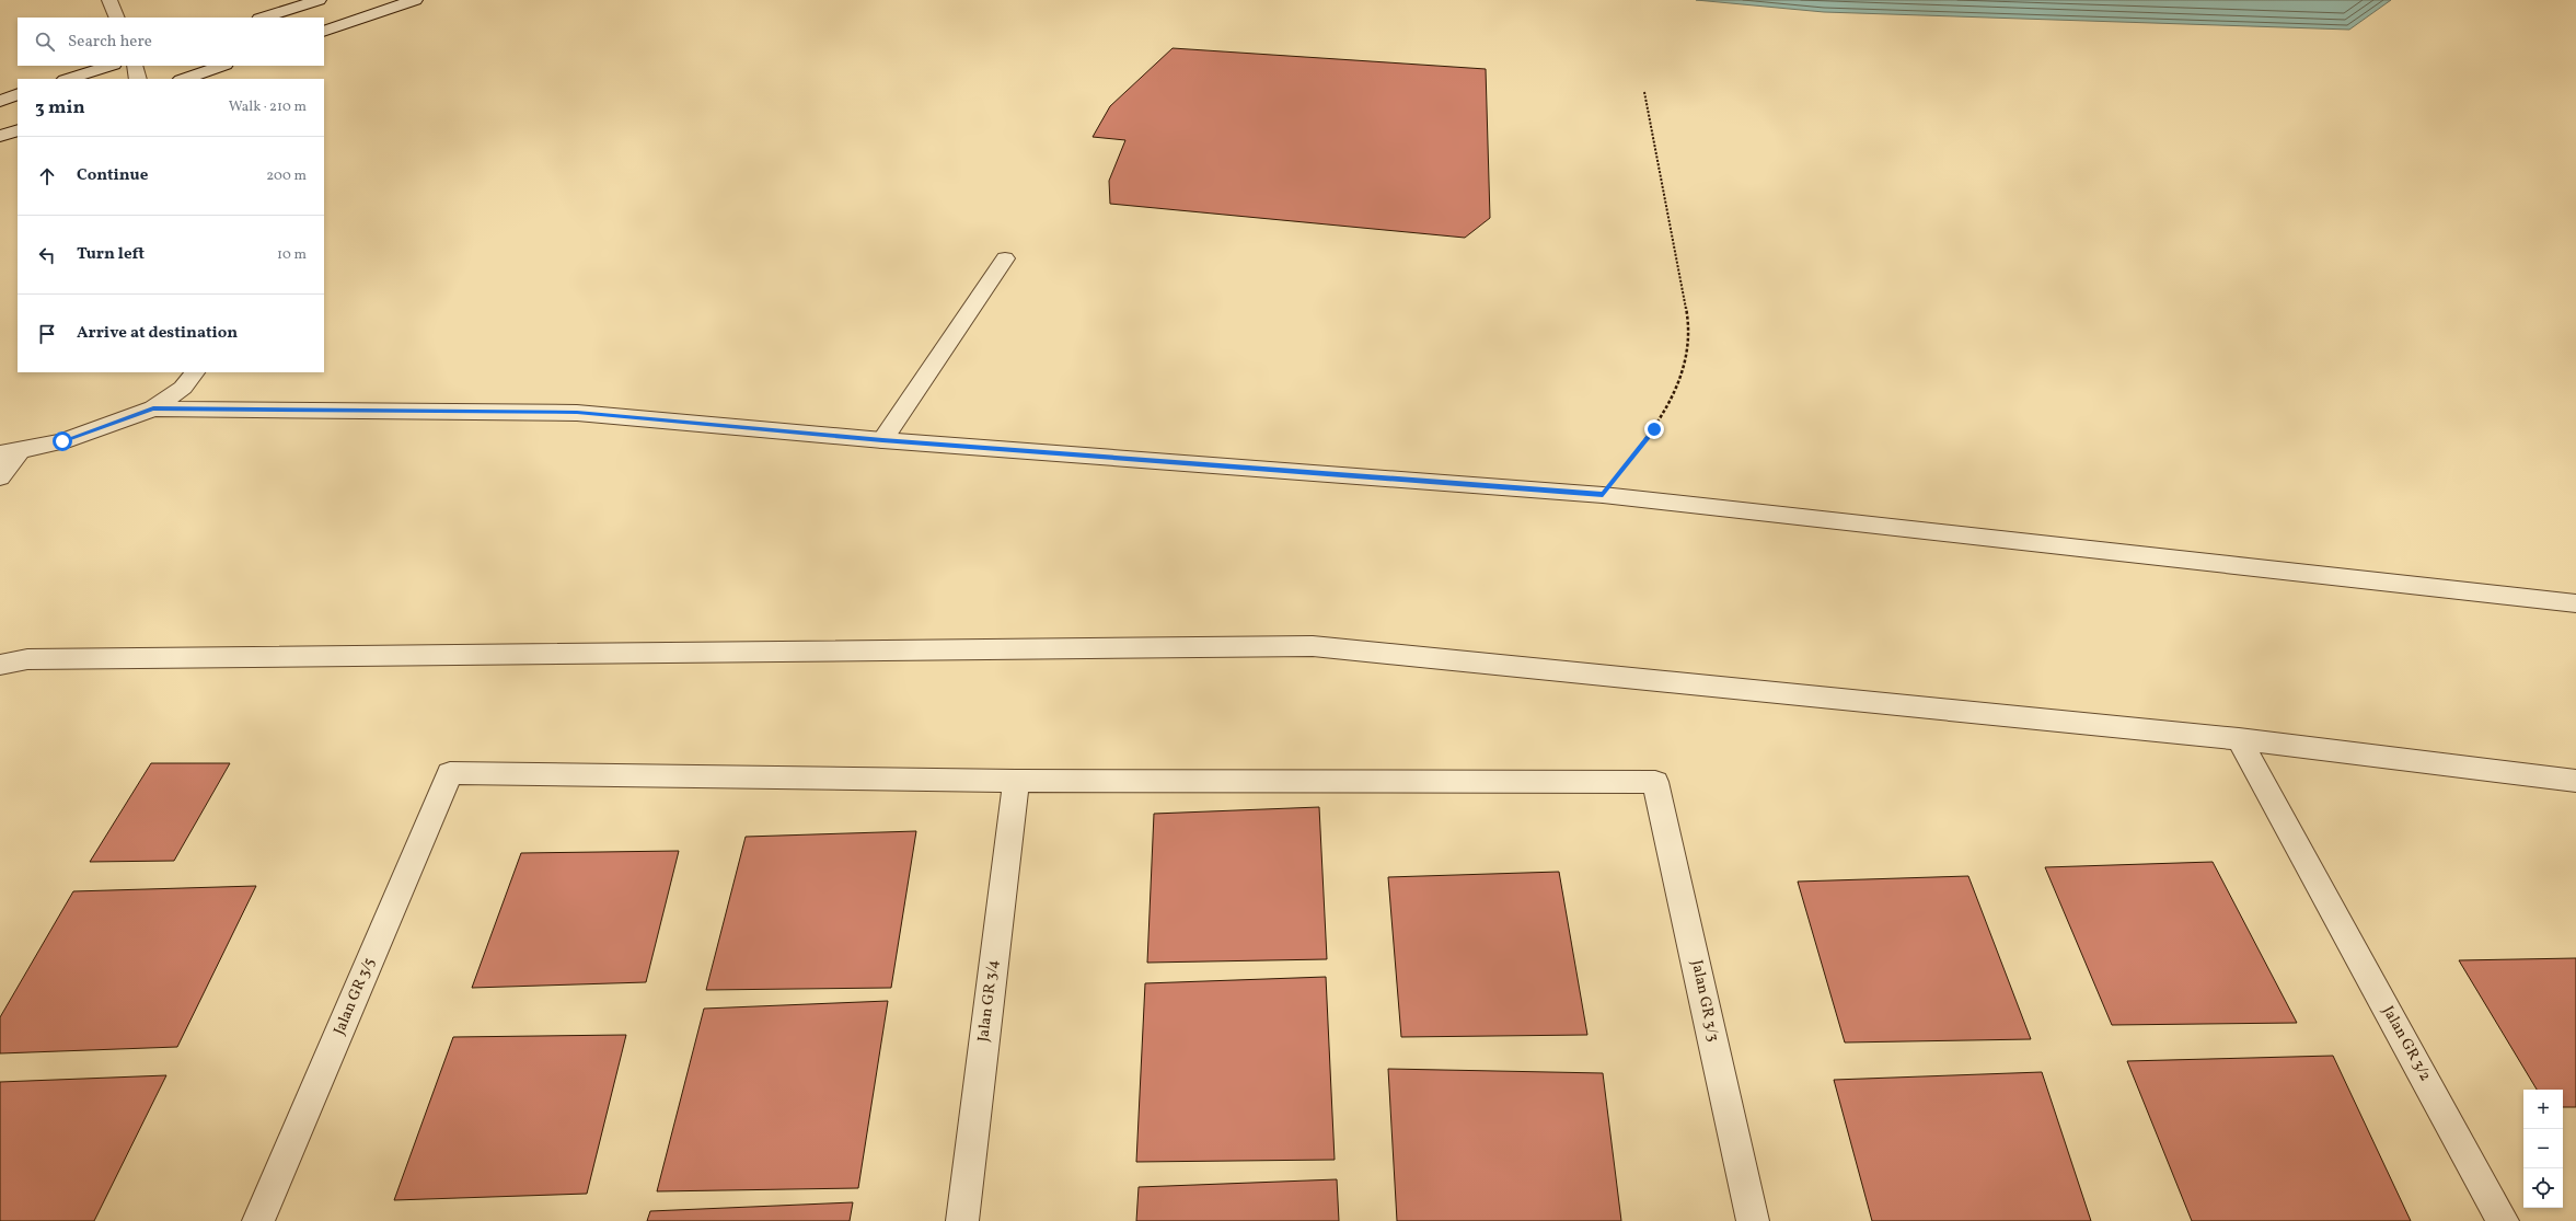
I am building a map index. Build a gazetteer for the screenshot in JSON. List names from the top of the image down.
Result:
{
  "streets": {
    "street": [
      "Jalan GR 3/5",
      "Jalan GR 3/4",
      "Jalan GR 3/3",
      "Jalan GR 3/2"
    ]
  },
  "crossings": [
    ["Jalan GR 3/5", "Jalan GR 3/4"],
    ["Jalan GR 3/5", "Jalan GR 3/3"],
    ["Jalan GR 3/4", "Jalan GR 3/3"]
  ],
  "page": {
    "search": "Search here",
    "heading": ["3 min", "Walk · 210 m"],
    "list": [
      ["Continue", "200 m"],
      ["Turn left", "10 m"],
      "Arrive at destination"
    ],
    "map_buttons": ["+", "−"]
  }
}
